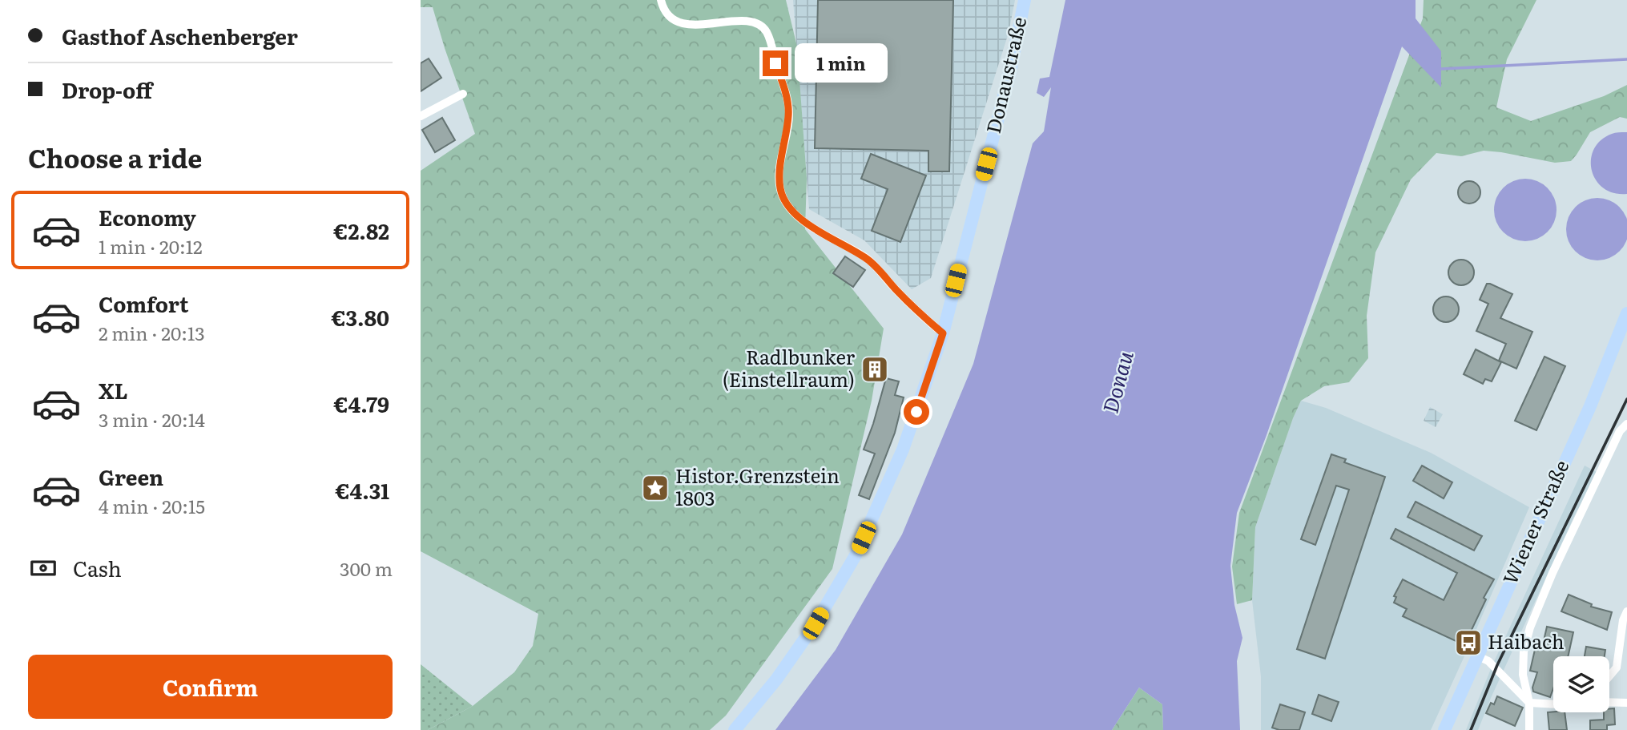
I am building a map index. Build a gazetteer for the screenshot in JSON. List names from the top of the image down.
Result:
{
  "streets": {
    "main road": ["Donaustraße", "Wiener Straße"]
  },
  "water": ["Donau"],
  "places": {
    "building": ["Radlbunker (Einstellraum)"],
    "place": ["Histor.Grenzstein 1803"],
    "bus stop": ["Haibach"]
  },
  "page": {
    "banner": ["Gasthof Aschenberger", "Drop-off"],
    "bubble": "1 min",
    "heading": "Choose a ride",
    "list": [
      {
        "name": "Economy",
        "note": "1 min · 20:12",
        "value": "€2.82"
      },
      {
        "name": "Comfort",
        "note": "2 min · 20:13",
        "value": "€3.80"
      },
      {
        "name": "XL",
        "note": "3 min · 20:14",
        "value": "€4.79"
      },
      {
        "name": "Green",
        "note": "4 min · 20:15",
        "value": "€4.31"
      }
    ],
    "pay": ["Cash", "300 m"],
    "buttons": "Confirm"
  }
}
